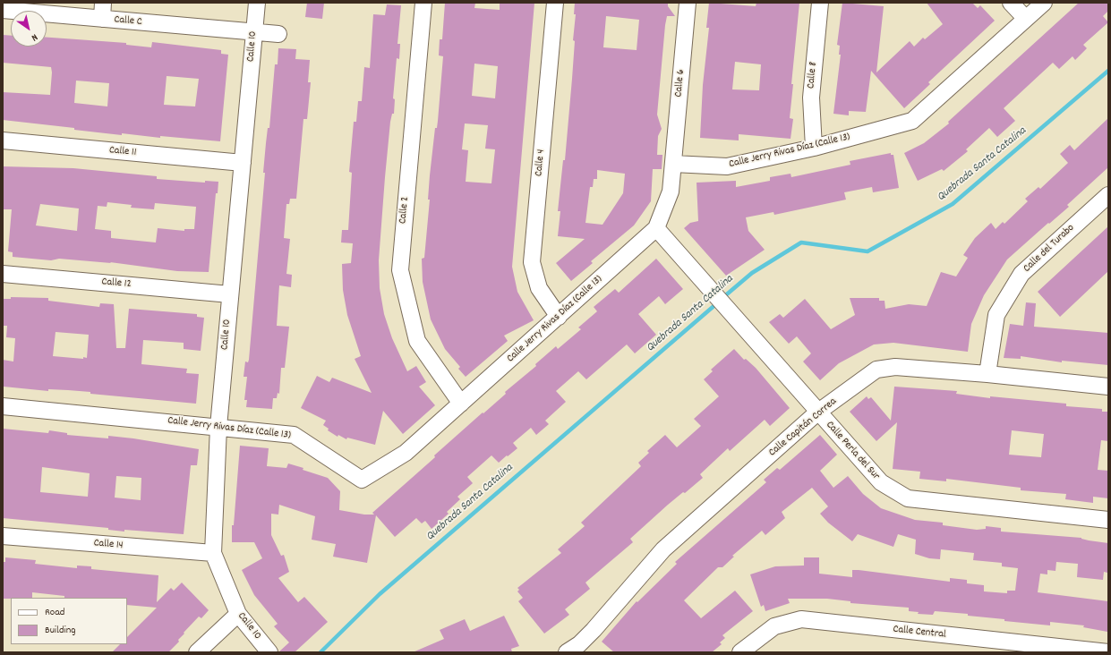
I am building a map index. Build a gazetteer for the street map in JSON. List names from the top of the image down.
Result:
{
  "streets": {
    "street": [
      "Calle C",
      "Calle 10",
      "Calle 8",
      "Calle 6",
      "Calle Jerry Rivas Díaz (Calle 13)",
      "Calle 11",
      "Calle 4",
      "Calle 2",
      "Calle del Turabo",
      "Calle 12",
      "Calle Capitán Correa",
      "Calle Perla del Sur",
      "Calle 14",
      "Calle Central"
    ]
  },
  "crossings": [
    ["Calle C", "Calle 10"],
    ["Calle 10", "Calle Jerry Rivas Díaz (Calle 13)"],
    ["Calle 10", "Calle 11"],
    ["Calle 10", "Calle 12"],
    ["Calle 10", "Calle 14"],
    ["Calle 8", "Calle Jerry Rivas Díaz (Calle 13)"],
    ["Calle 6", "Calle Jerry Rivas Díaz (Calle 13)"],
    ["Calle Jerry Rivas Díaz (Calle 13)", "Calle 4"],
    ["Calle Jerry Rivas Díaz (Calle 13)", "Calle 2"],
    ["Calle Jerry Rivas Díaz (Calle 13)", "Calle Perla del Sur"],
    ["Calle del Turabo", "Calle Capitán Correa"],
    ["Calle Capitán Correa", "Calle Perla del Sur"]
  ],
  "water": ["Quebrada Santa Catalina"],
  "legend": ["Road", "Building"],
  "north": "bottom right"
}
